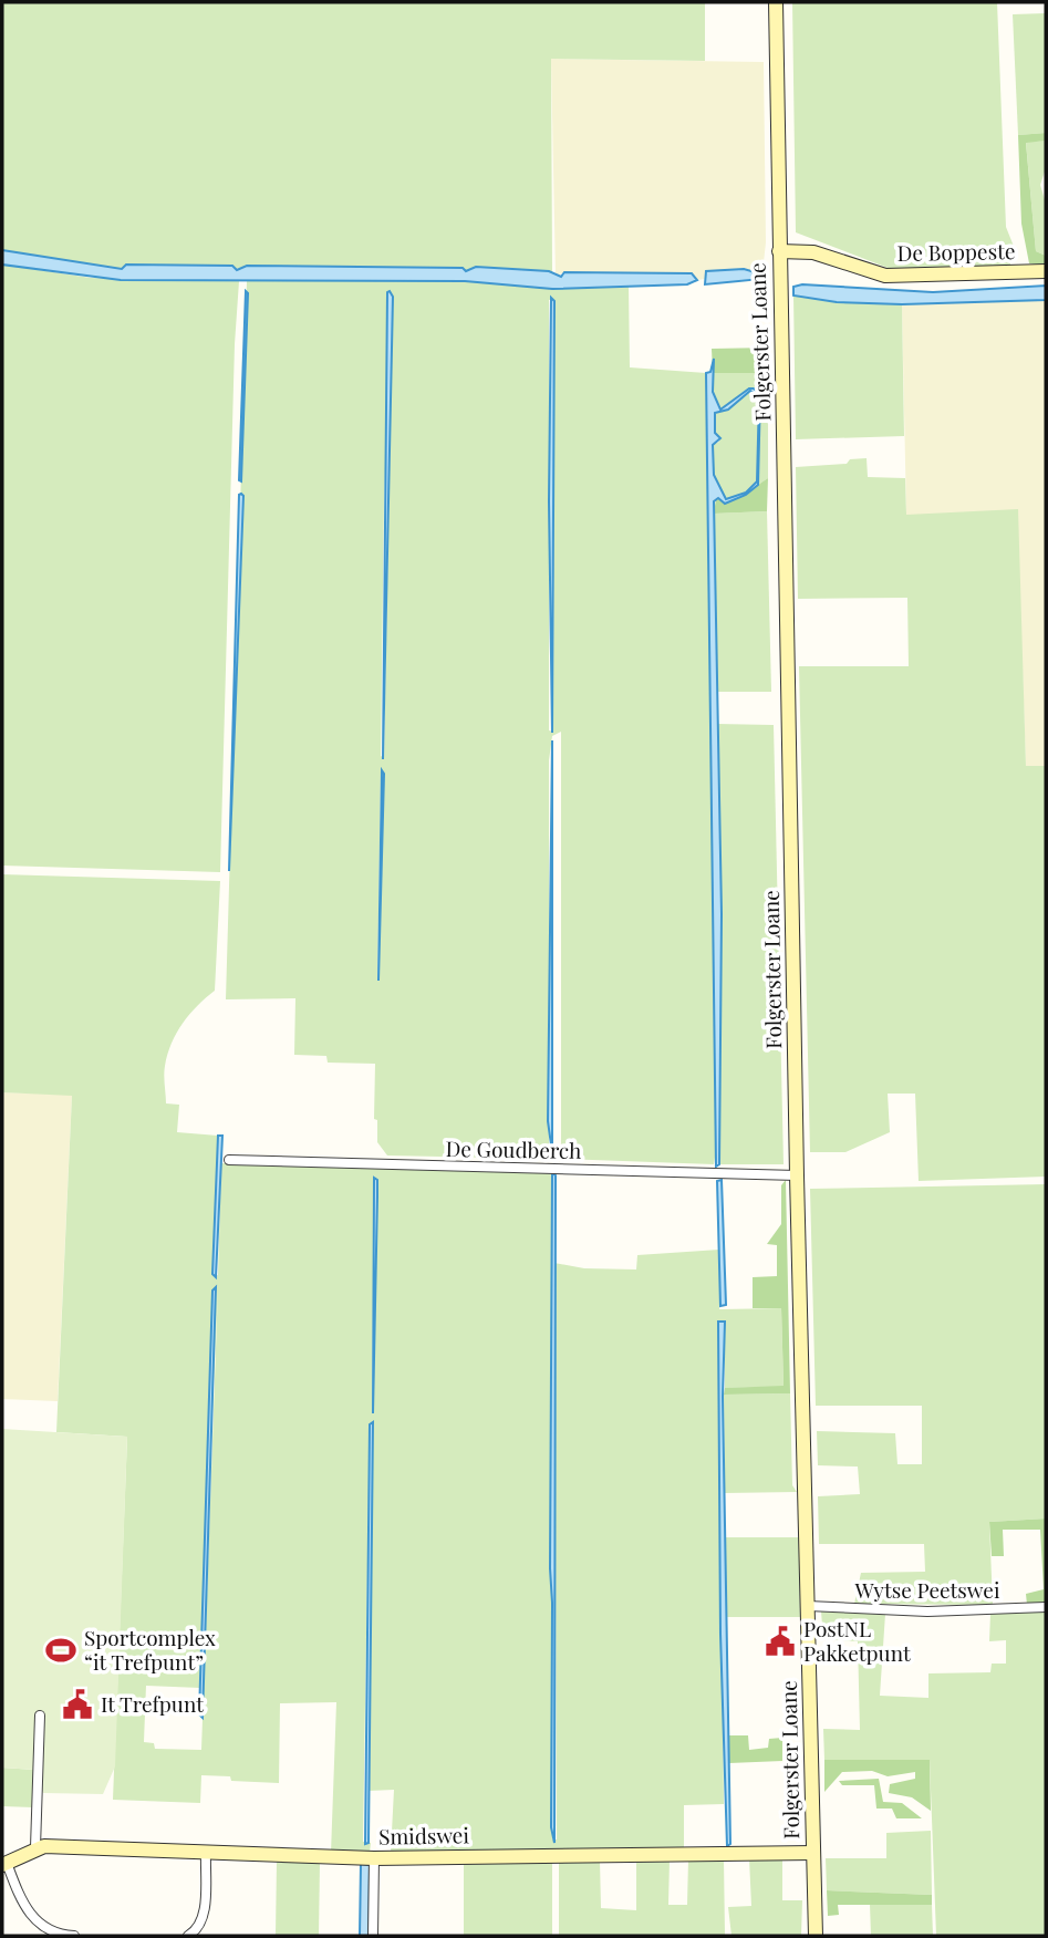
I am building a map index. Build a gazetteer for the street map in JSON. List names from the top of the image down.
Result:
{
  "streets": {
    "main road": ["De Boppeste", "Folgerster Loane", "Smidswei"],
    "street": ["De Goudberch", "Wytse Peetswei"]
  },
  "crossings": [
    ["De Boppeste", "Folgerster Loane"],
    ["Folgerster Loane", "De Goudberch"],
    ["Folgerster Loane", "Wytse Peetswei"],
    ["Folgerster Loane", "Smidswei"]
  ],
  "places": {
    "public building": ["PostNL Pakketpunt", "It Trefpunt"],
    "sports": ["Sportcomplex “it Trefpunt”"]
  }
}
